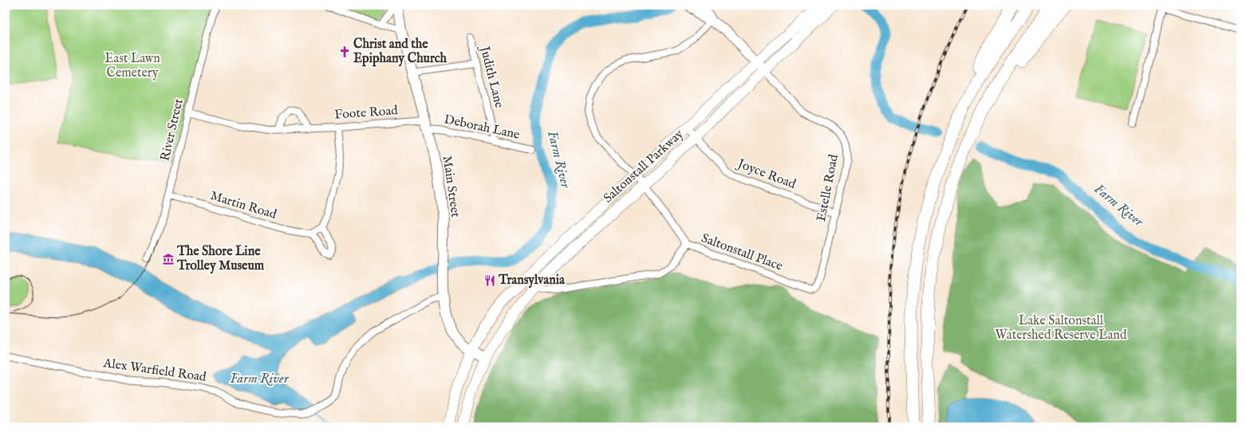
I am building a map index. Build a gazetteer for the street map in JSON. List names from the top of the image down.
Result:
{
  "streets": {
    "main road": ["Saltonstall Parkway", "Main Street"],
    "street": [
      "Judith Lane",
      "Foote Road",
      "Deborah Lane",
      "River Street",
      "Joyce Road",
      "Estelle Road",
      "Martin Road",
      "Saltonstall Place",
      "Alex Warfield Road"
    ]
  },
  "crossings": [
    ["Judith Lane", "Deborah Lane"],
    ["Foote Road", "Deborah Lane"],
    ["Foote Road", "River Street"],
    ["Foote Road", "Main Street"],
    ["Deborah Lane", "Main Street"],
    ["River Street", "Martin Road"],
    ["Saltonstall Parkway", "Joyce Road"],
    ["Saltonstall Parkway", "Main Street"],
    ["Saltonstall Parkway", "Estelle Road"],
    ["Saltonstall Parkway", "Saltonstall Place"],
    ["Joyce Road", "Estelle Road"],
    ["Main Street", "Alex Warfield Road"],
    ["Estelle Road", "Saltonstall Place"]
  ],
  "water": ["Farm River"],
  "parks": ["East Lawn Cemetery", "Lake Saltonstall Watershed Reserve Land"],
  "places": {
    "church": ["Christ and the Epiphany Church"],
    "museum": ["The Shore Line Trolley Museum"],
    "restaurant": ["Transylvania"]
  }
}
